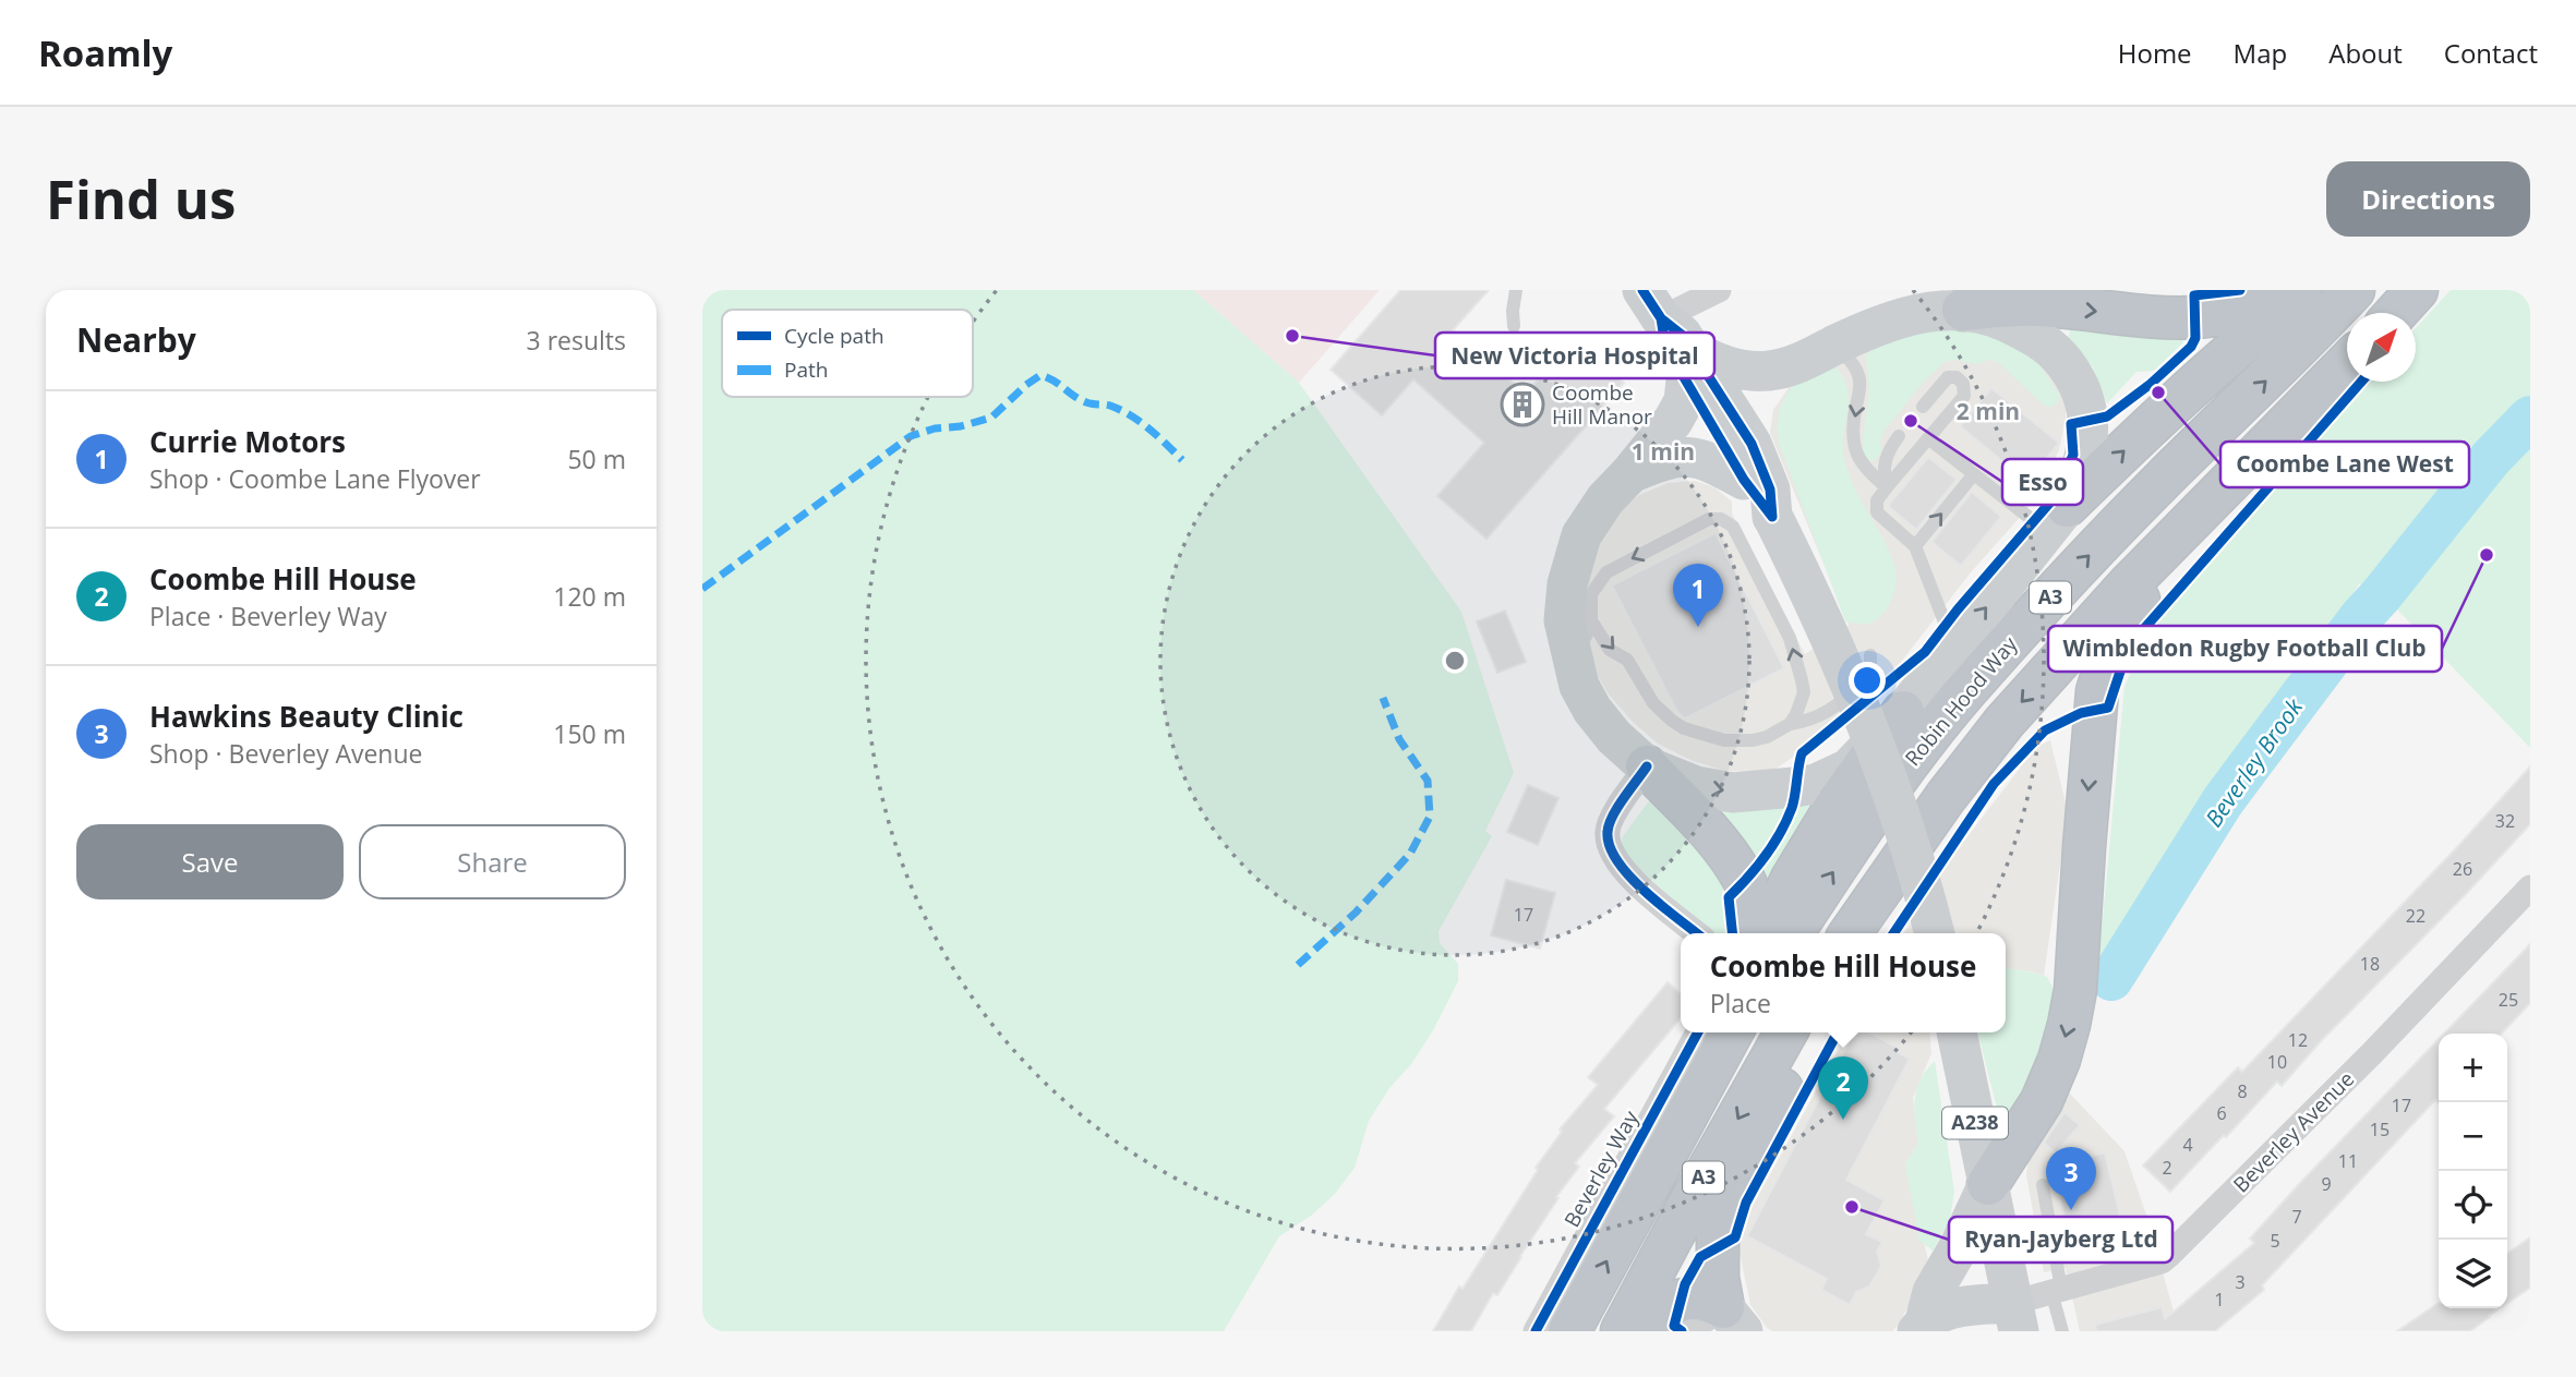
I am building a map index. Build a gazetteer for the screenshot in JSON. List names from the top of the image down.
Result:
{
  "streets": {
    "highway": ["A3", "Robin Hood Way", "Beverley Way"],
    "main road": ["A238"],
    "street": ["Beverley Avenue"]
  },
  "crossings": [
    ["A238", "Beverley Avenue"]
  ],
  "water": ["Beverley Brook"],
  "places": {
    "other": [
      "New Victoria Hospital",
      "Coombe Lane West",
      "Esso",
      "Wimbledon Rugby Football Club",
      "Ryan-Jayberg Ltd"
    ],
    "building": ["Coombe Hill Manor"]
  },
  "house_numbers": [
    "32",
    "26",
    "17",
    "22",
    "18",
    "25",
    "12",
    "10",
    "8",
    "17",
    "6",
    "15",
    "4",
    "11",
    "2",
    "9",
    "7",
    "5",
    "3",
    "1"
  ],
  "legend": ["Cycle path", "Path"],
  "north": "top right",
  "page": {
    "header": "Roamly",
    "nav": [
      "Home",
      "Map",
      "About",
      "Contact"
    ],
    "buttons": [
      "Directions",
      ["Save", "Share"]
    ],
    "title": "Find us",
    "heading": ["Nearby", "3 results"],
    "list": [
      {
        "mark": "1",
        "name": "Currie Motors",
        "note": "Shop · Coombe Lane Flyover",
        "value": "50 m"
      },
      {
        "mark": "2",
        "name": "Coombe Hill House",
        "note": "Place · Beverley Way",
        "value": "120 m"
      },
      {
        "mark": "3",
        "name": "Hawkins Beauty Clinic",
        "note": "Shop · Beverley Avenue",
        "value": "150 m"
      }
    ],
    "pins": ["1", "2", "3"],
    "popup": ["Coombe Hill House", "Place"],
    "map_buttons": ["+", "−"]
  },
  "rings": ["2 min", "1 min"]
}
